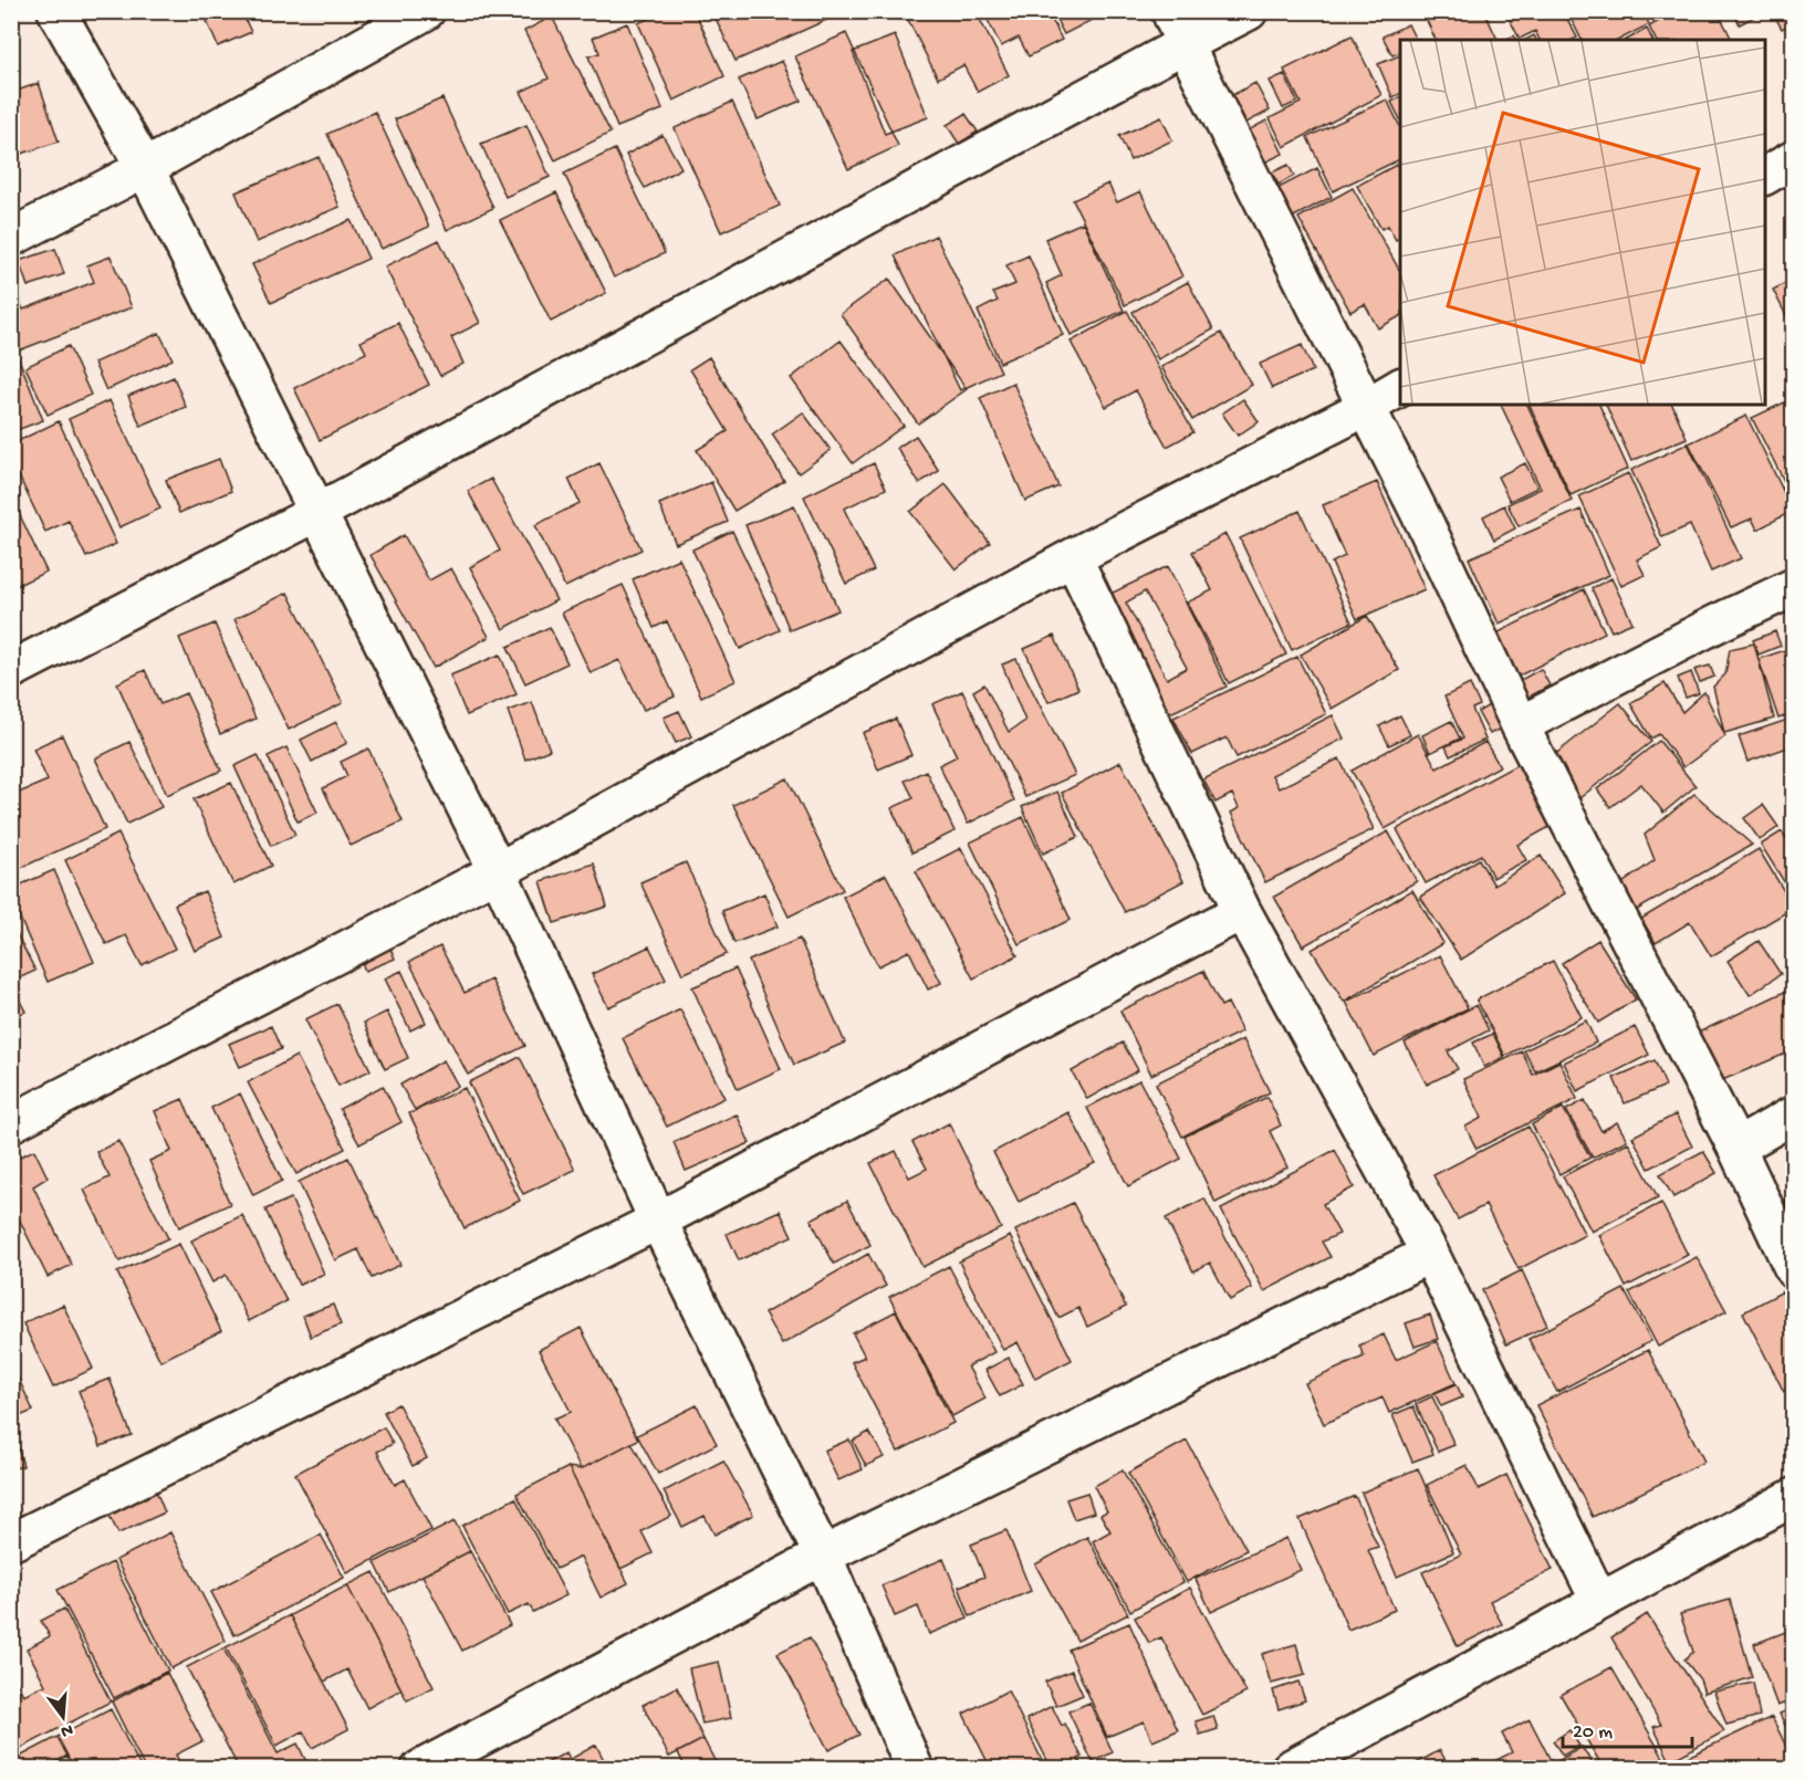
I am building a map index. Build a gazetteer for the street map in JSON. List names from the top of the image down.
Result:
{
  "scale_bar": "20 m",
  "north": "bottom"
}
